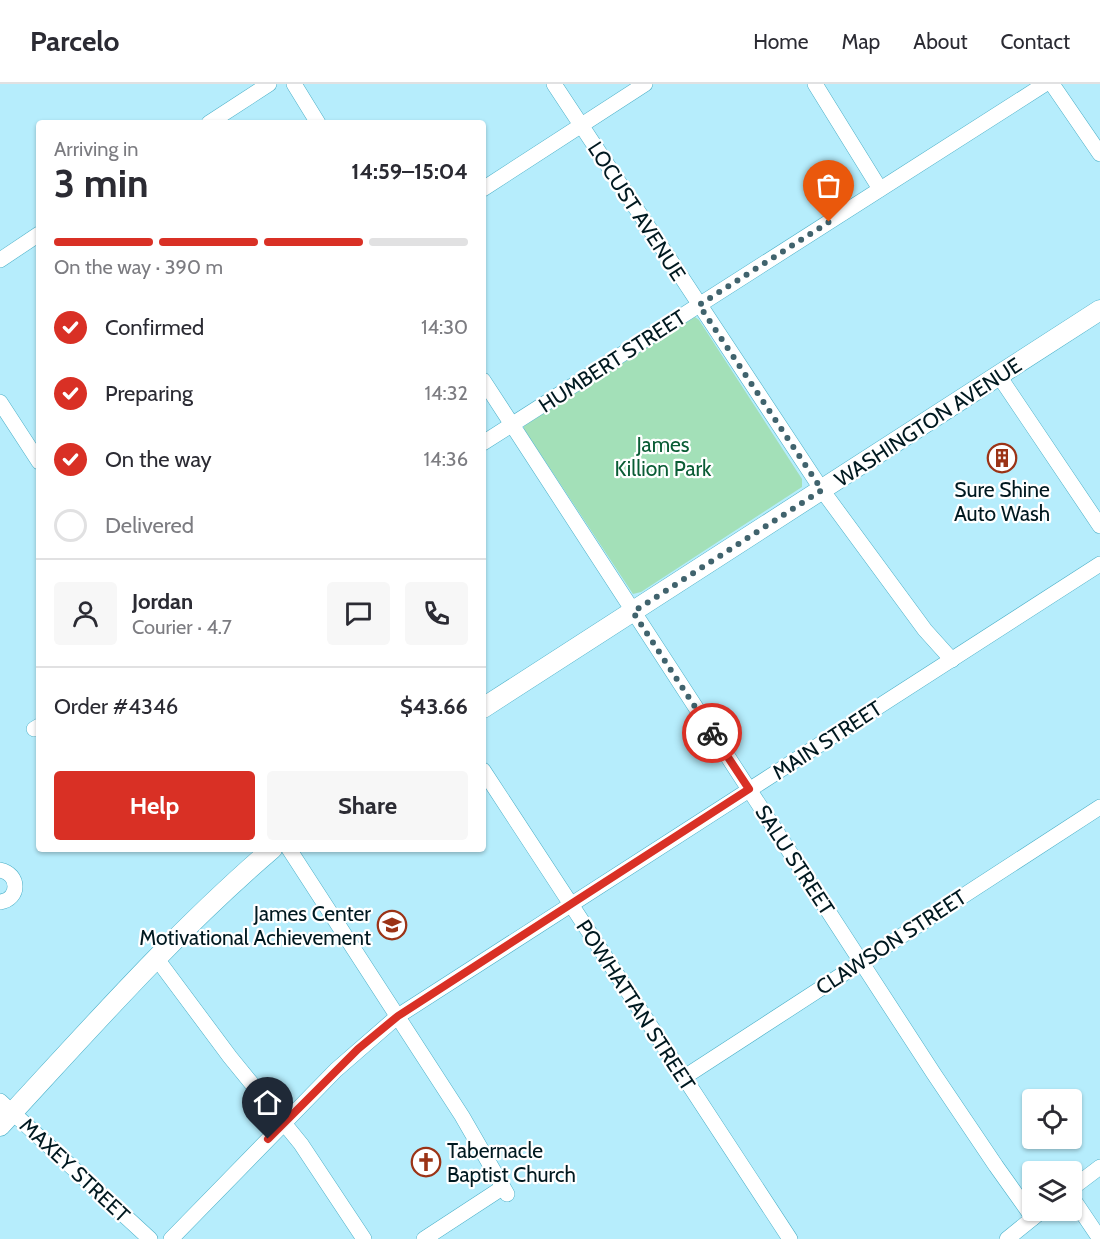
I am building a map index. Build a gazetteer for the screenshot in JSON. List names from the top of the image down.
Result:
{
  "streets": {
    "main road": ["WASHINGTON AVENUE"],
    "street": [
      "LOCUST AVENUE",
      "HUMBERT STREET",
      "MAIN STREET",
      "SALU STREET",
      "CLAWSON STREET",
      "POWHATTAN STREET",
      "MAXEY STREET"
    ]
  },
  "crossings": [
    ["LOCUST AVENUE", "HUMBERT STREET"],
    ["LOCUST AVENUE", "WASHINGTON AVENUE"],
    ["LOCUST AVENUE", "MAIN STREET"],
    ["HUMBERT STREET", "SALU STREET"],
    ["WASHINGTON AVENUE", "SALU STREET"],
    ["MAIN STREET", "SALU STREET"],
    ["MAIN STREET", "POWHATTAN STREET"],
    ["SALU STREET", "CLAWSON STREET"],
    ["CLAWSON STREET", "POWHATTAN STREET"]
  ],
  "parks": ["James Killion Park"],
  "places": {
    "building": ["Sure Shine Auto Wash"],
    "school or university": ["James Center Motivational Achievement"],
    "church": ["Tabernacle Baptist Church"]
  },
  "page": {
    "header": "Parcelo",
    "nav": [
      "Home",
      "Map",
      "About",
      "Contact"
    ],
    "heading": ["3 min", "Arriving in", "14:59–15:04"],
    "panel": [
      "Jordan",
      "Courier · 4.7",
      "Order #4346",
      "$43.66"
    ],
    "bar": "On the way · 390 m",
    "list": [
      ["Confirmed", "14:30"],
      ["Preparing", "14:32"],
      ["On the way", "14:36"],
      "Delivered"
    ],
    "buttons": ["Help", "Share"]
  }
}
